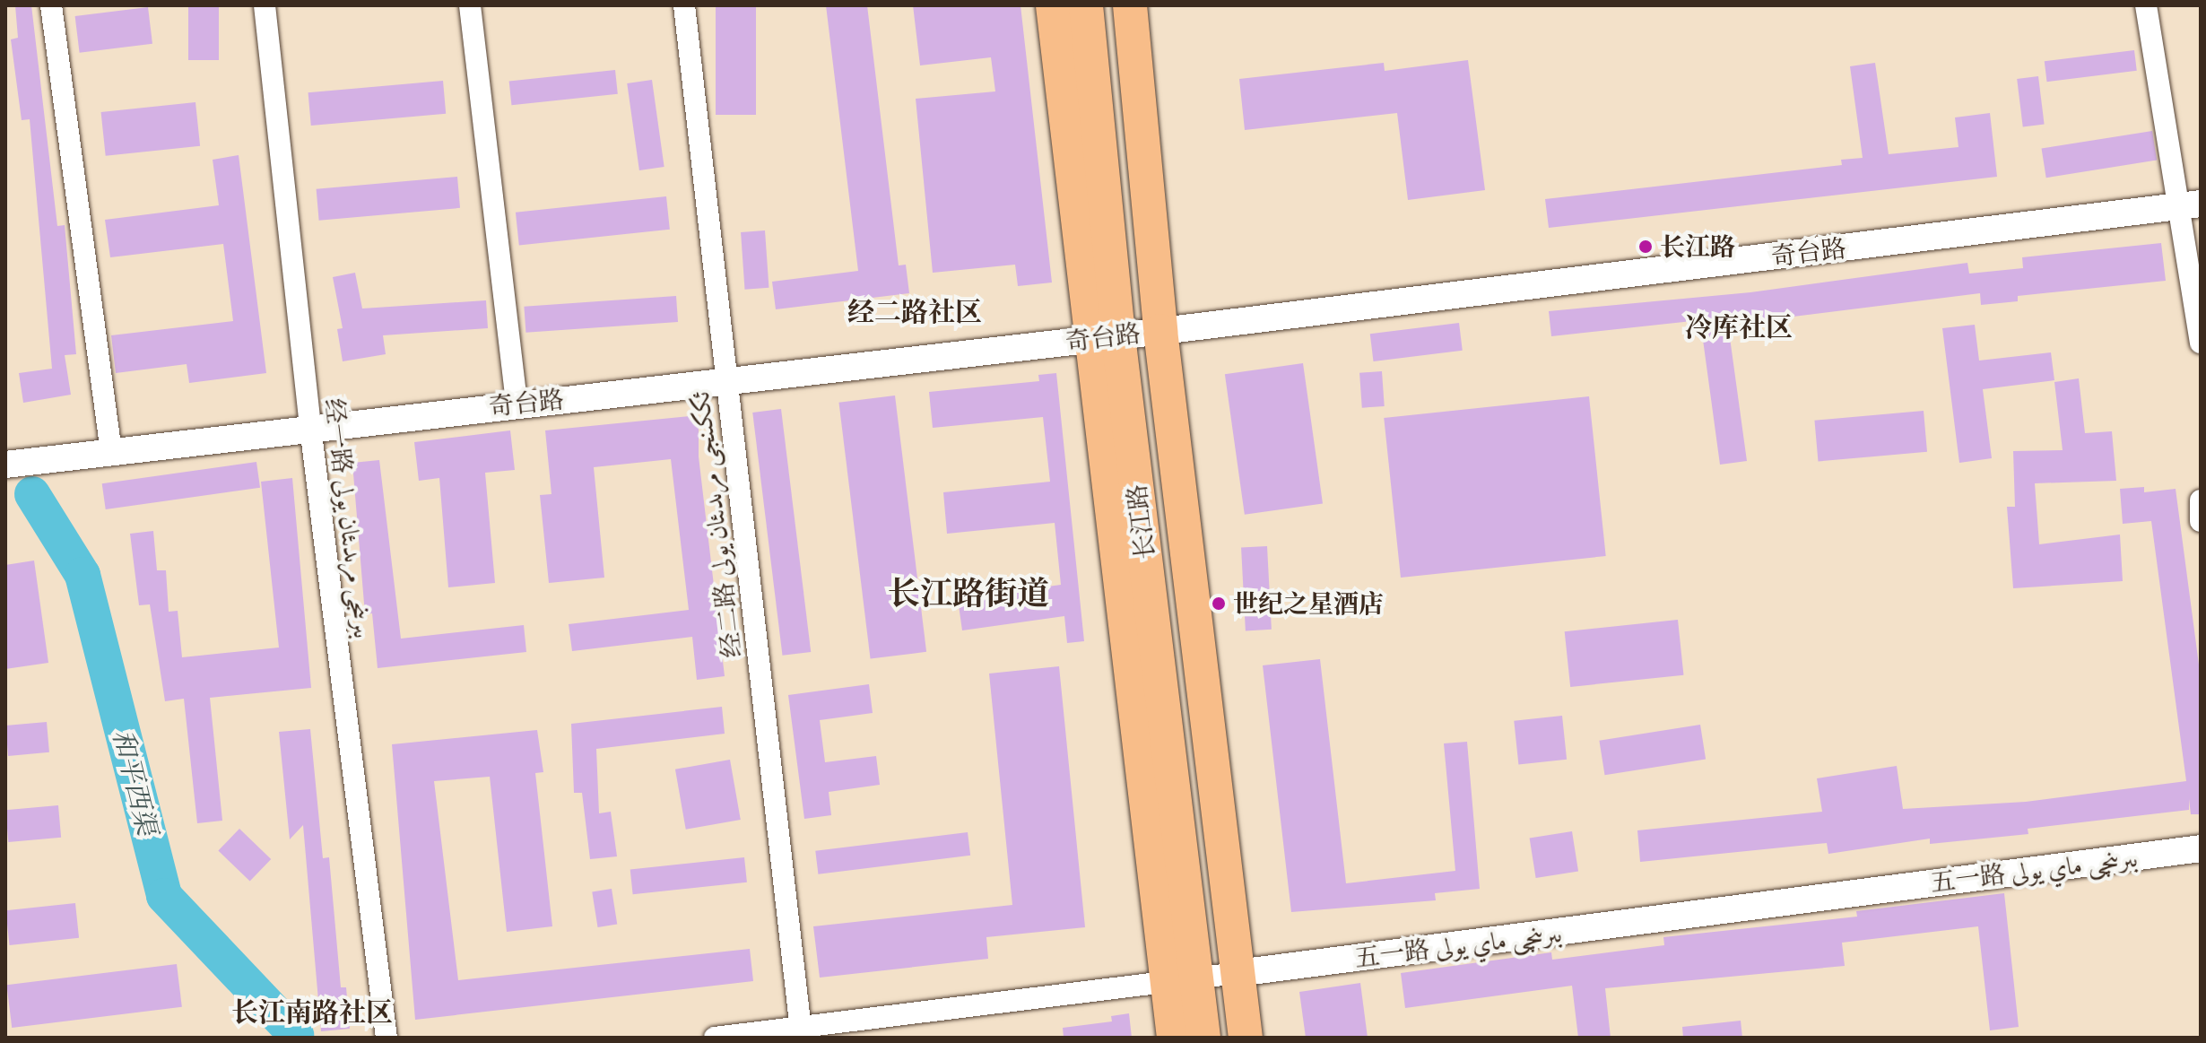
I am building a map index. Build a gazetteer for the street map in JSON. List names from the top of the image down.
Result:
{
  "streets": {
    "main road": ["长江路"],
    "street": [
      "奇台路",
      "经一路 بىرىنجى مرىدىئان يولى",
      "经二路 ئككىنجى مرىدىئان يولى",
      "五一路 بىرىنچى ماي يولى"
    ]
  },
  "crossings": [
    ["奇台路", "经一路 بىرىنجى مرىدىئان يولى"],
    ["奇台路", "长江路"],
    ["奇台路", "经二路 ئككىنجى مرىدىئان يولى"],
    ["长江路", "五一路 بىرىنچى ماي يولى"],
    ["经二路 ئككىنجى مرىدىئان يولى", "五一路 بىرىنچى ماي يولى"]
  ],
  "districts": [
    "经二路社区",
    "冷库社区",
    "长江路街道",
    "长江南路社区"
  ],
  "water": ["和平西渠"],
  "places": ["长江路", "世纪之星酒店"]
}
